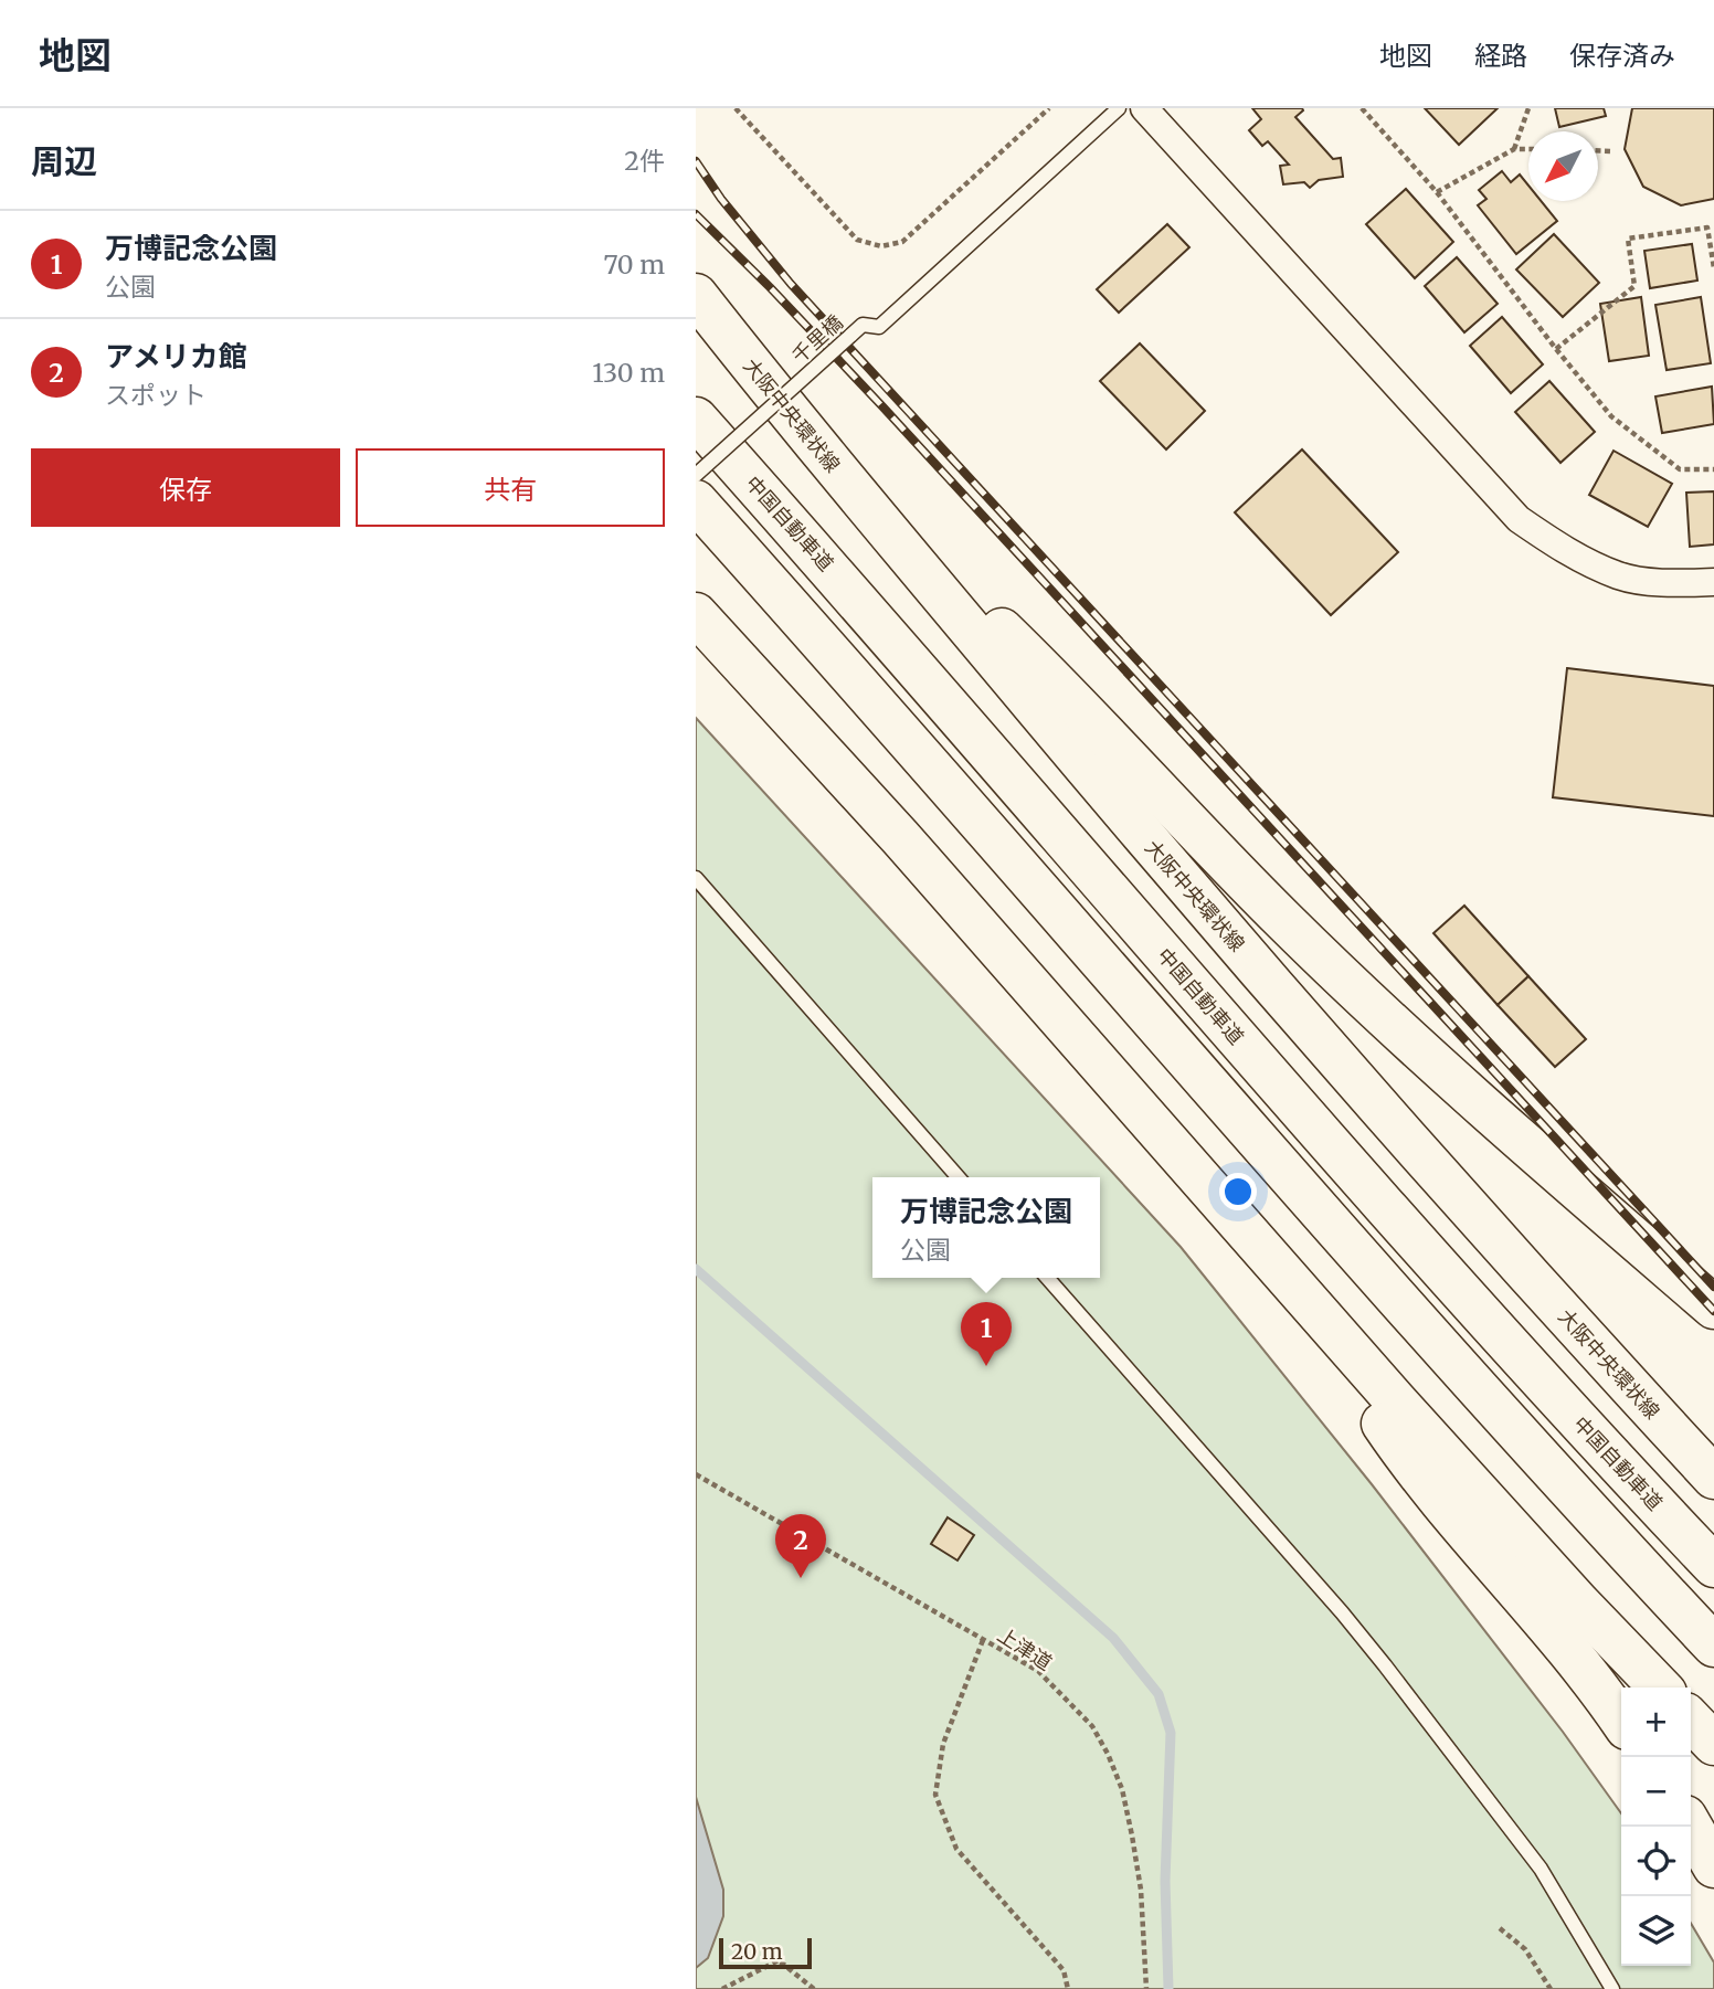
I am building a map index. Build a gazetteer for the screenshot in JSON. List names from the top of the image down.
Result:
{
  "streets": {
    "main road": ["大阪中央環状線", "中国自動車道"],
    "lane": ["千里橋"],
    "path": ["上津道"]
  },
  "scale_bar": "20 m",
  "north": "bottom left",
  "page": {
    "header": "地図",
    "nav": ["地図", "経路", "保存済み"],
    "heading": ["周辺", "2件"],
    "list": [
      {
        "mark": "1",
        "name": "万博記念公園",
        "note": "公園",
        "value": "70 m"
      },
      {
        "mark": "2",
        "name": "アメリカ館",
        "note": "スポット",
        "value": "130 m"
      }
    ],
    "buttons": ["保存", "共有"],
    "popup": ["万博記念公園", "公園"],
    "pins": ["1", "2"],
    "map_buttons": ["+", "−"],
    "scale": "20 m"
  }
}
